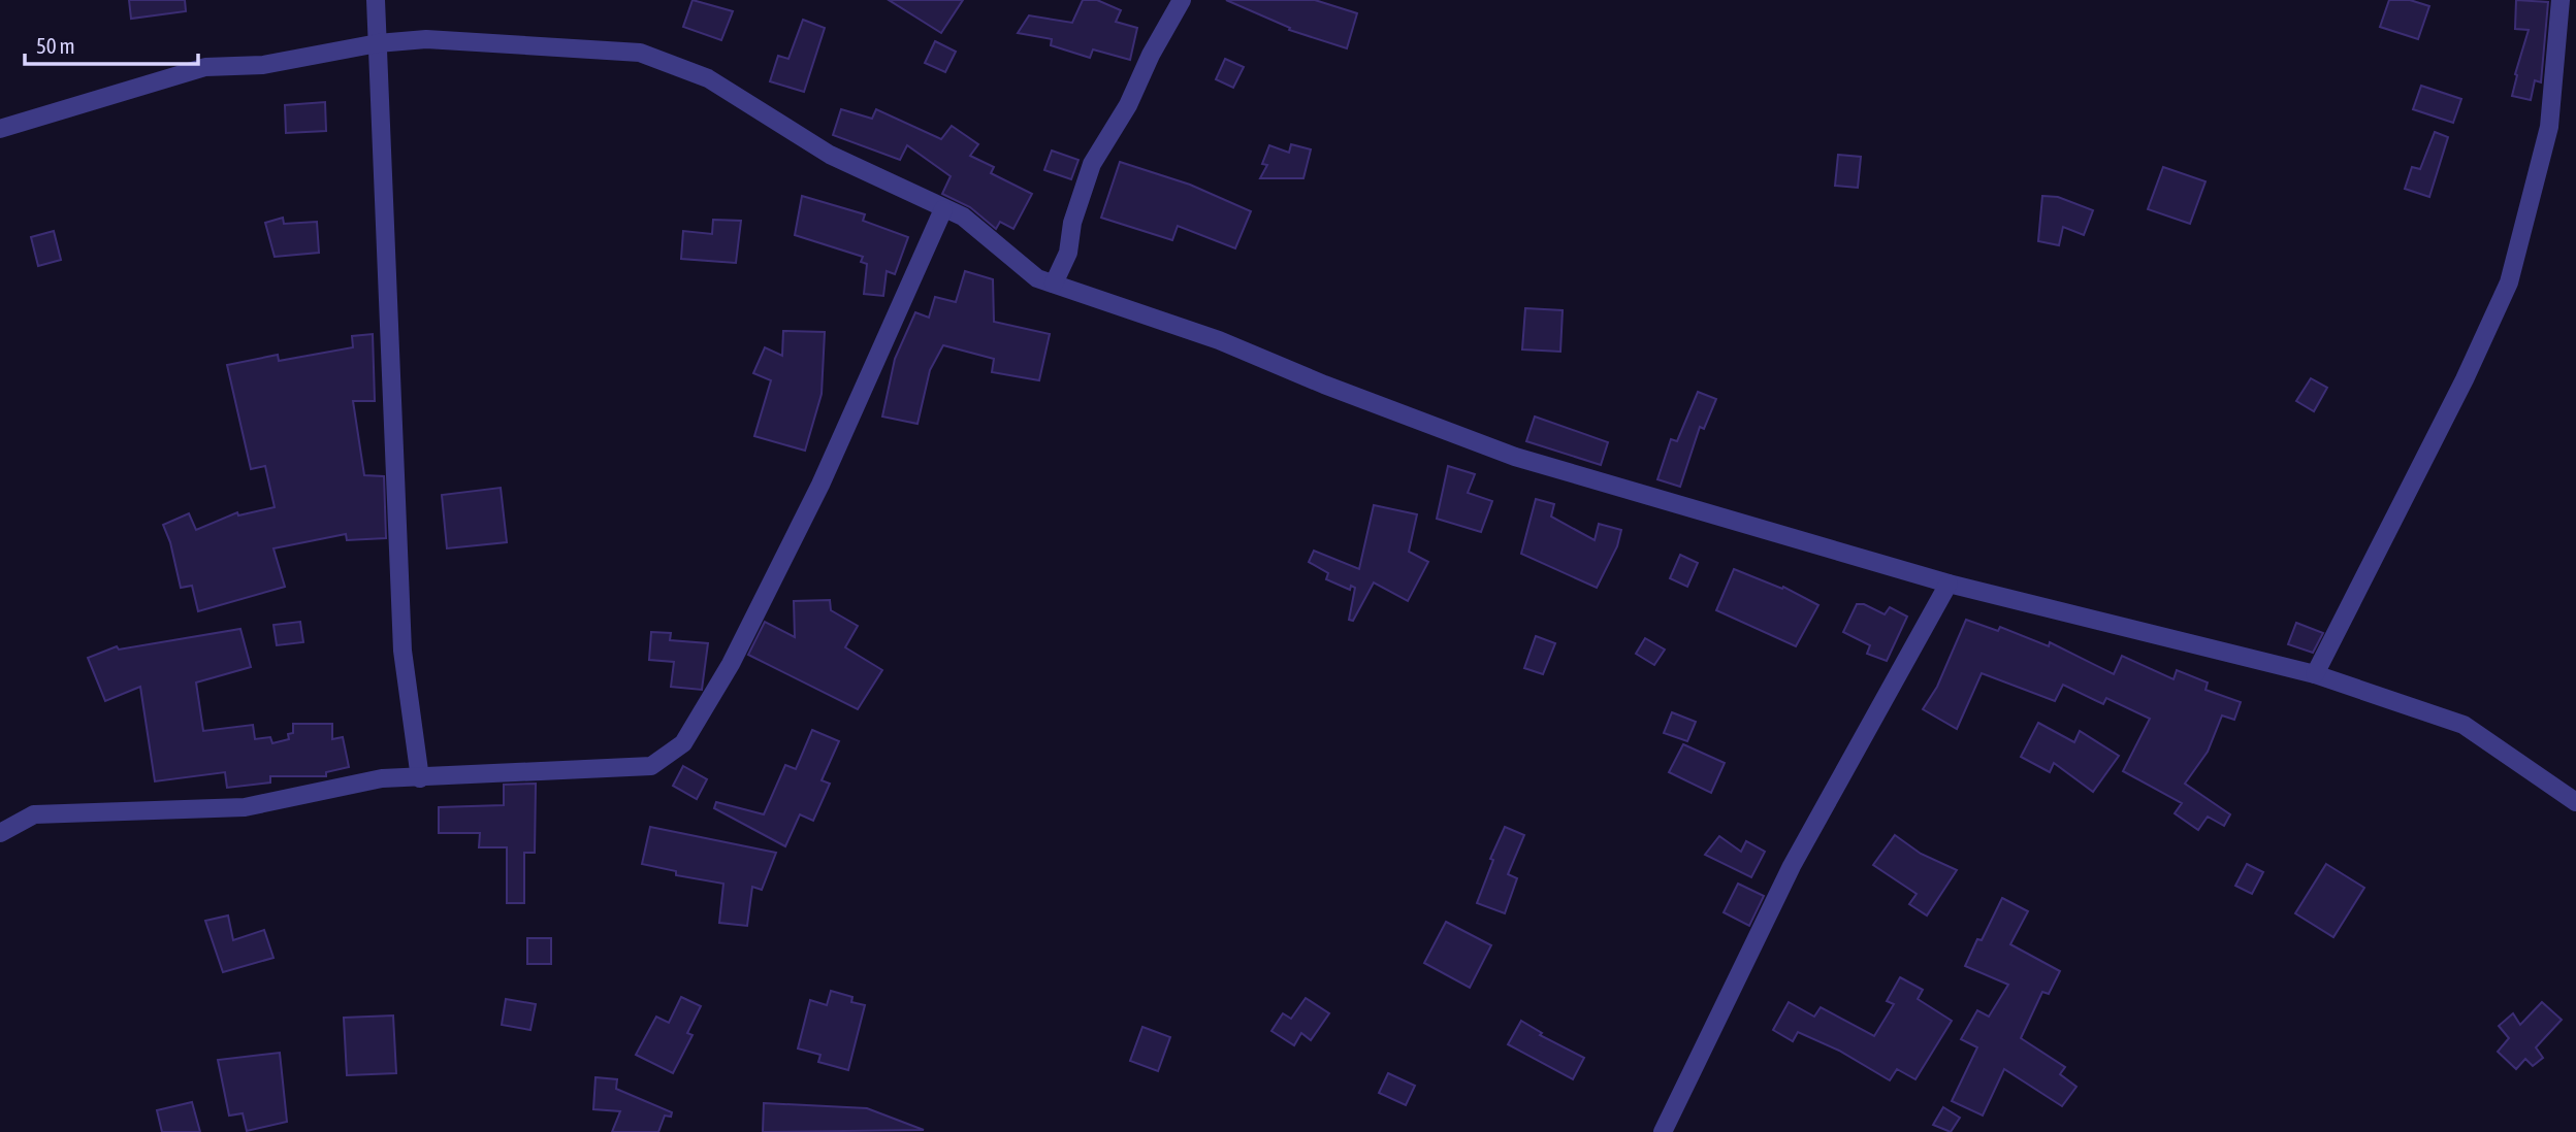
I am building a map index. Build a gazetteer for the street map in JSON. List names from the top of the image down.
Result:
{
  "scale_bar": "50 m"
}
